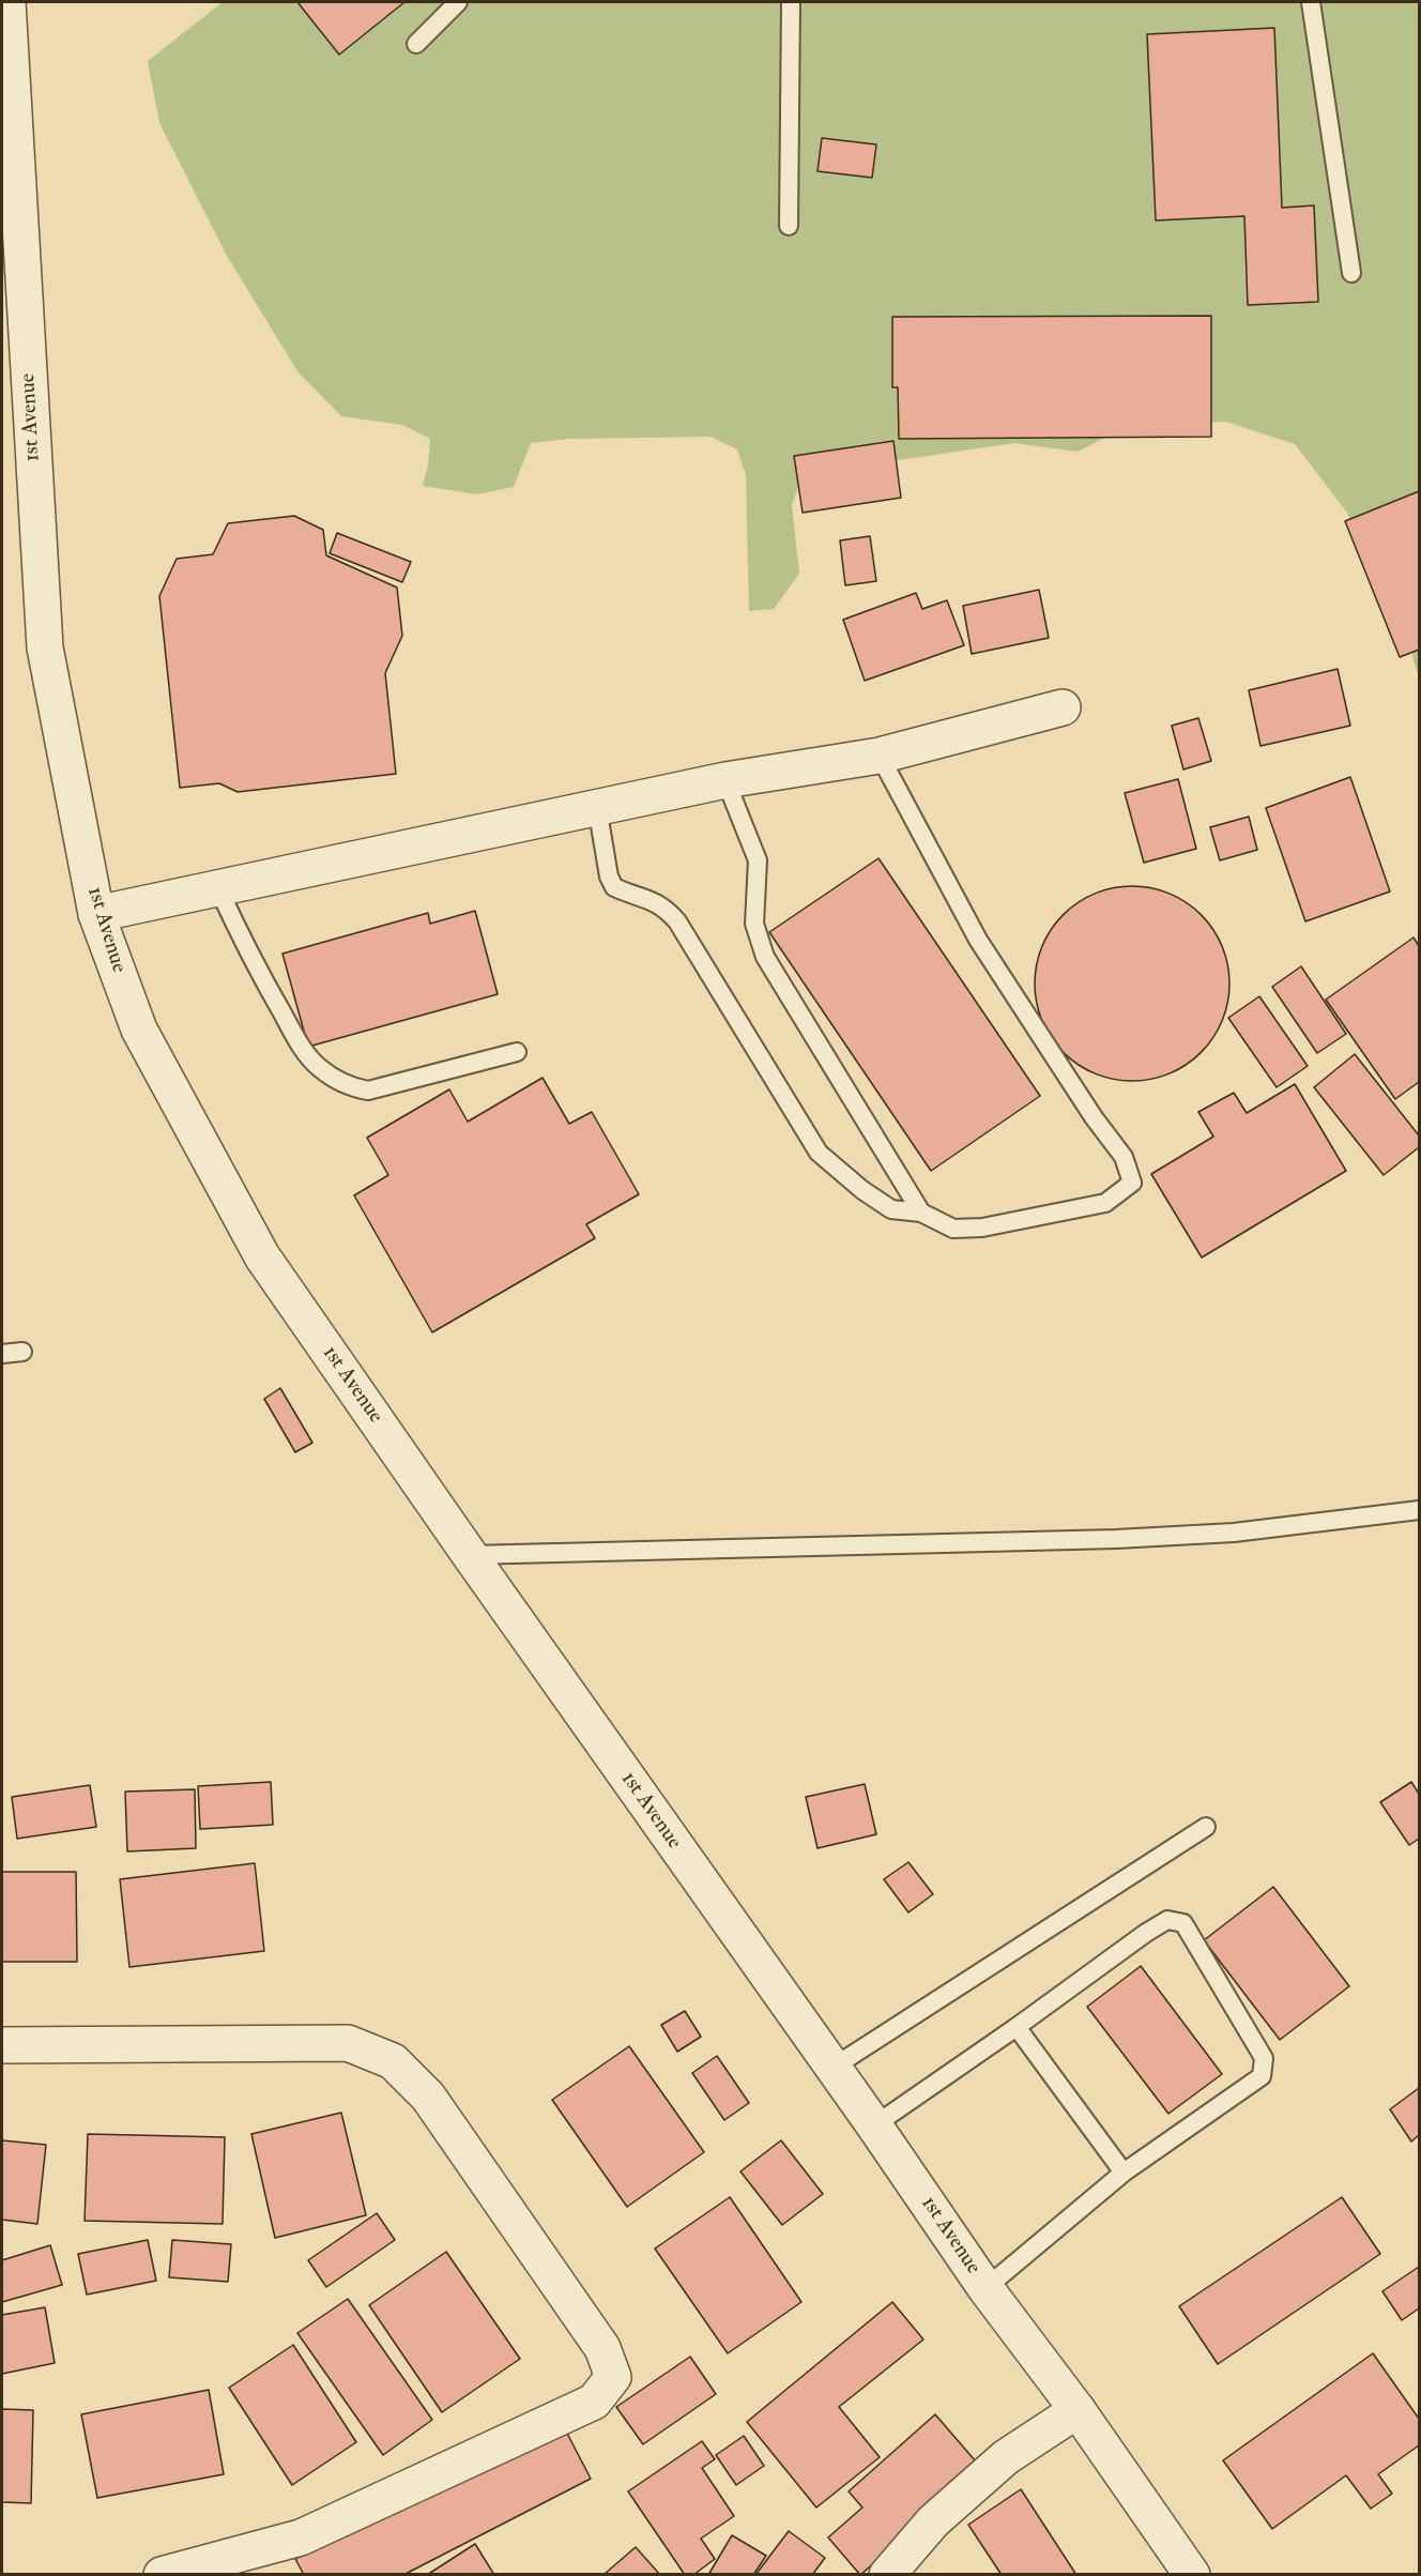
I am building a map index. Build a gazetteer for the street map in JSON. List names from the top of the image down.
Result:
{
  "streets": {
    "street": ["1st Avenue"]
  }
}
